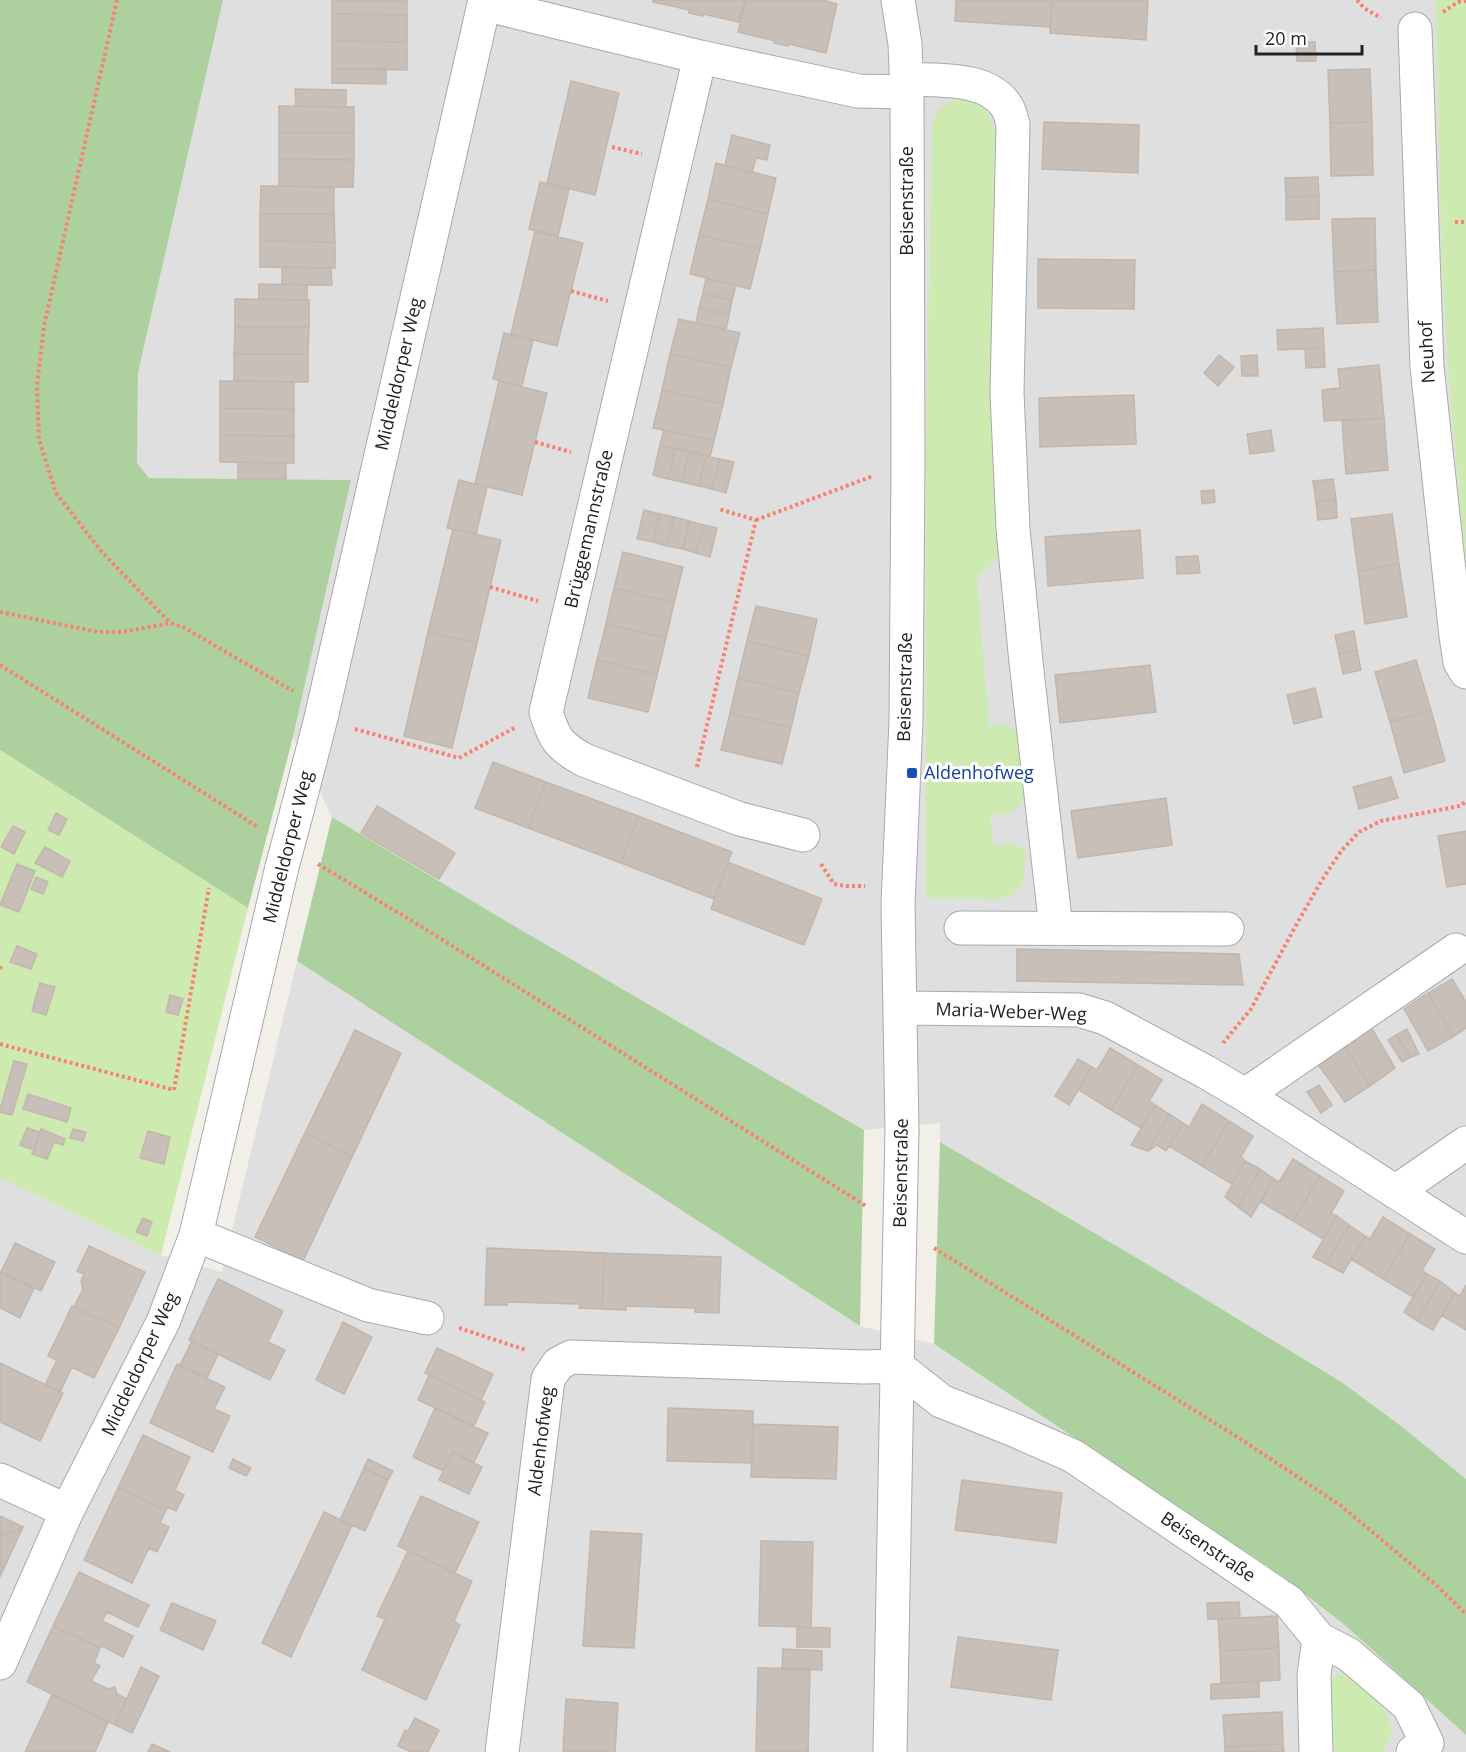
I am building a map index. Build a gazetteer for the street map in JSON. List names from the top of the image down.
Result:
{
  "streets": {
    "street": [
      "Beisenstraße",
      "Neuhof",
      "Middeldorper Weg",
      "Brüggemannstraße",
      "Maria-Weber-Weg",
      "Aldenhofweg"
    ]
  },
  "crossings": [
    ["Beisenstraße", "Maria-Weber-Weg"],
    ["Beisenstraße", "Aldenhofweg"]
  ],
  "places": {
    "transit": ["Aldenhofweg"]
  },
  "scale_bar": "20 m"
}
